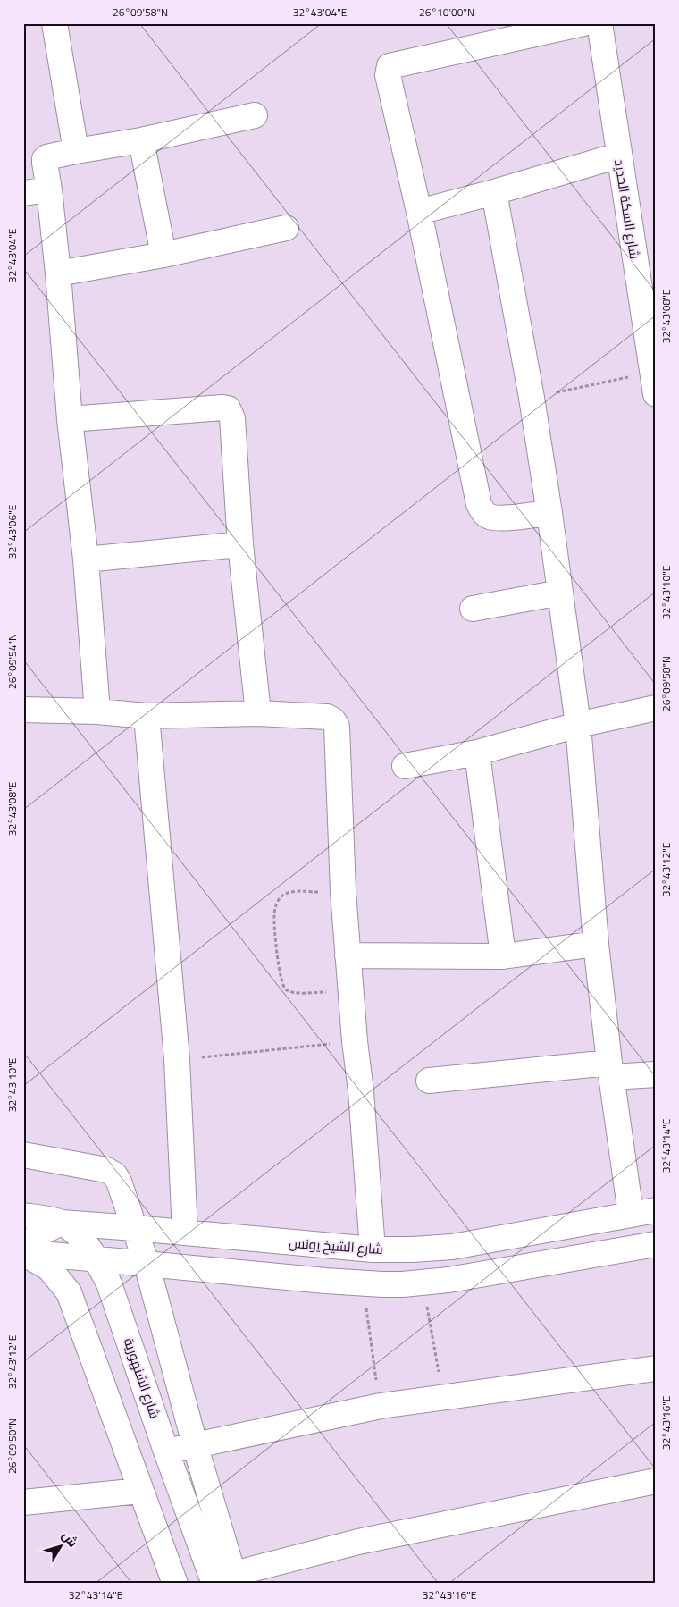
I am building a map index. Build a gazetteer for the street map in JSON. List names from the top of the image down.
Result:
{
  "streets": {
    "street": ["شارع السكة الحديد", "شارع الشيخ يونس", "شارع الشنهورية"]
  },
  "crossings": [
    ["شارع الشيخ يونس", "شارع الشنهورية"]
  ],
  "north": "top right",
  "coordinates": [
    "26°09'58\"N",
    "32°43'04\"E",
    "26°10'00\"N",
    "32°43'08\"E",
    "32°43'06\"E",
    "32°43'10\"E",
    "26°09'54\"N",
    "32°43'12\"E",
    "32°43'14\"E",
    "32°43'16\"E",
    "26°09'50\"N"
  ]
}
